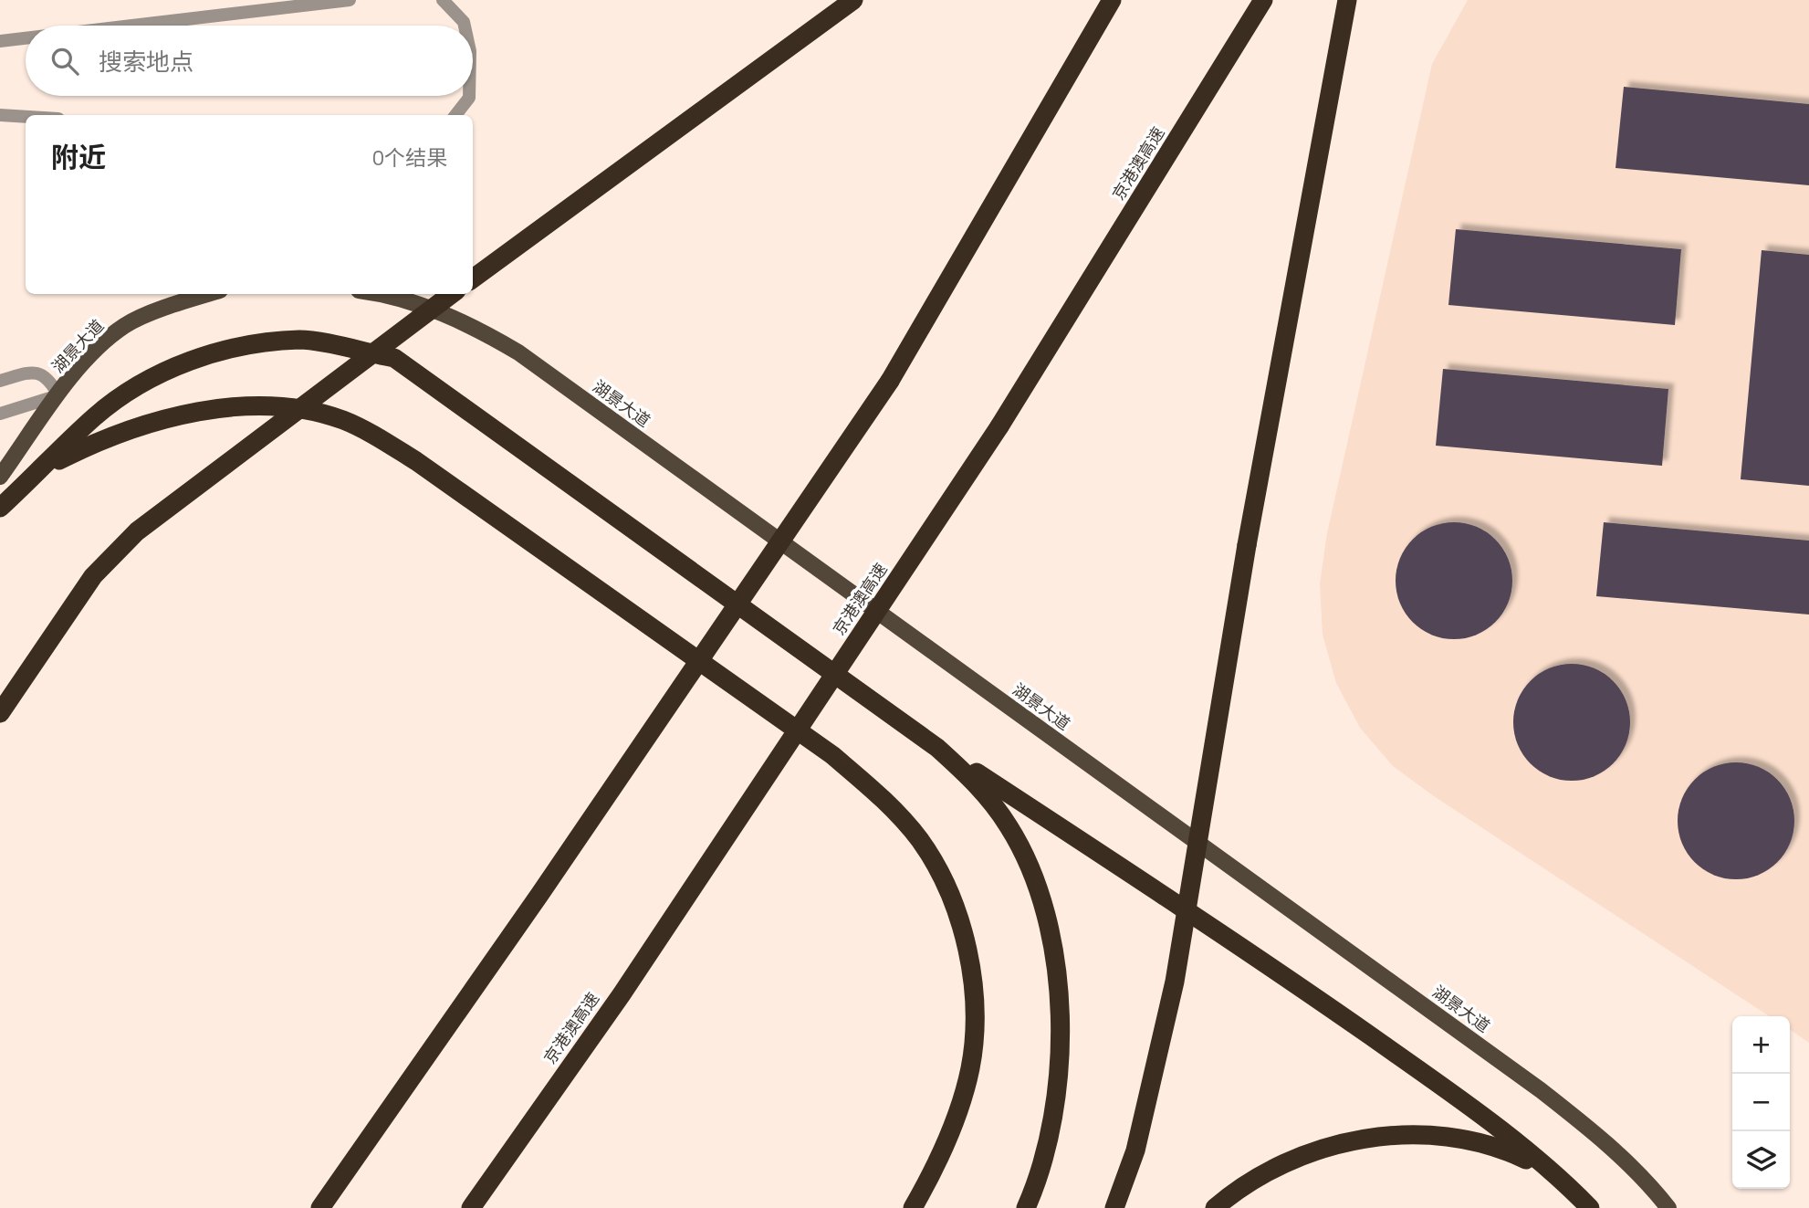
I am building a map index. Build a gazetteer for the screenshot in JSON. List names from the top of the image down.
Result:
{
  "streets": {
    "highway": ["京港澳高速"],
    "main road": ["湖景大道"]
  },
  "page": {
    "search": "搜索地点",
    "heading": ["附近", "0个结果"],
    "map_buttons": ["+", "−"]
  }
}
